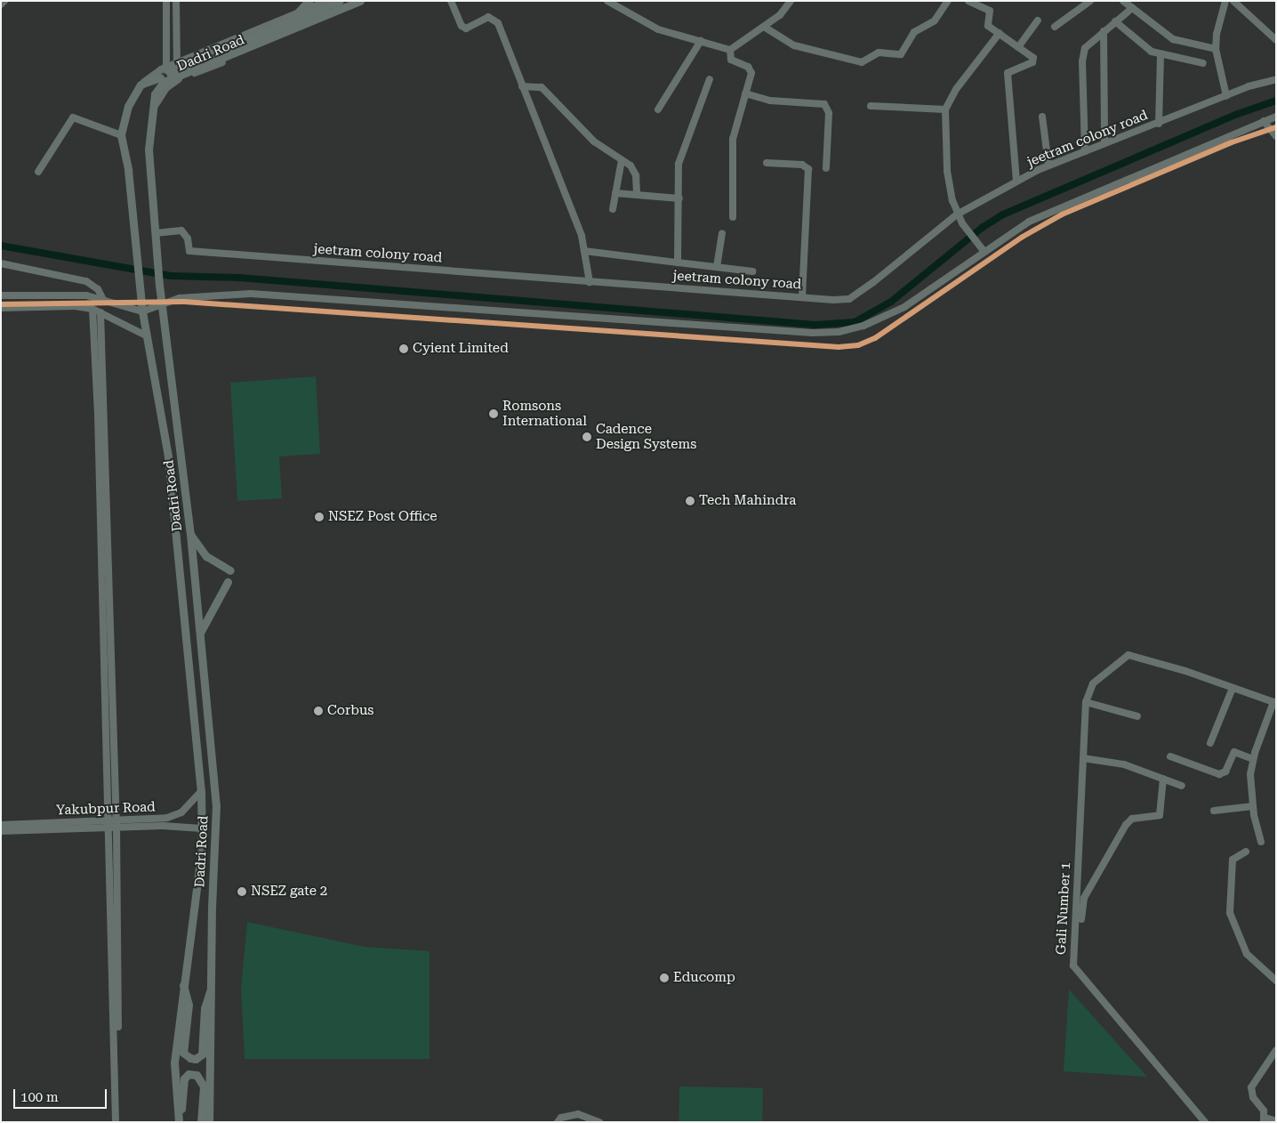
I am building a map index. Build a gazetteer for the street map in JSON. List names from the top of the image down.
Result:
{
  "streets": {
    "main road": ["Dadri Road"],
    "street": ["jeetram colony road", "Yakubpur Road", "Gali Number 1"]
  },
  "crossings": [
    ["Dadri Road", "jeetram colony road"],
    ["Dadri Road", "Yakubpur Road"]
  ],
  "places": [
    "Cyient Limited",
    "Romsons International",
    "Cadence Design Systems",
    "Tech Mahindra",
    "NSEZ Post Office",
    "Corbus",
    "NSEZ gate 2",
    "Educomp"
  ],
  "scale_bar": "100 m"
}
